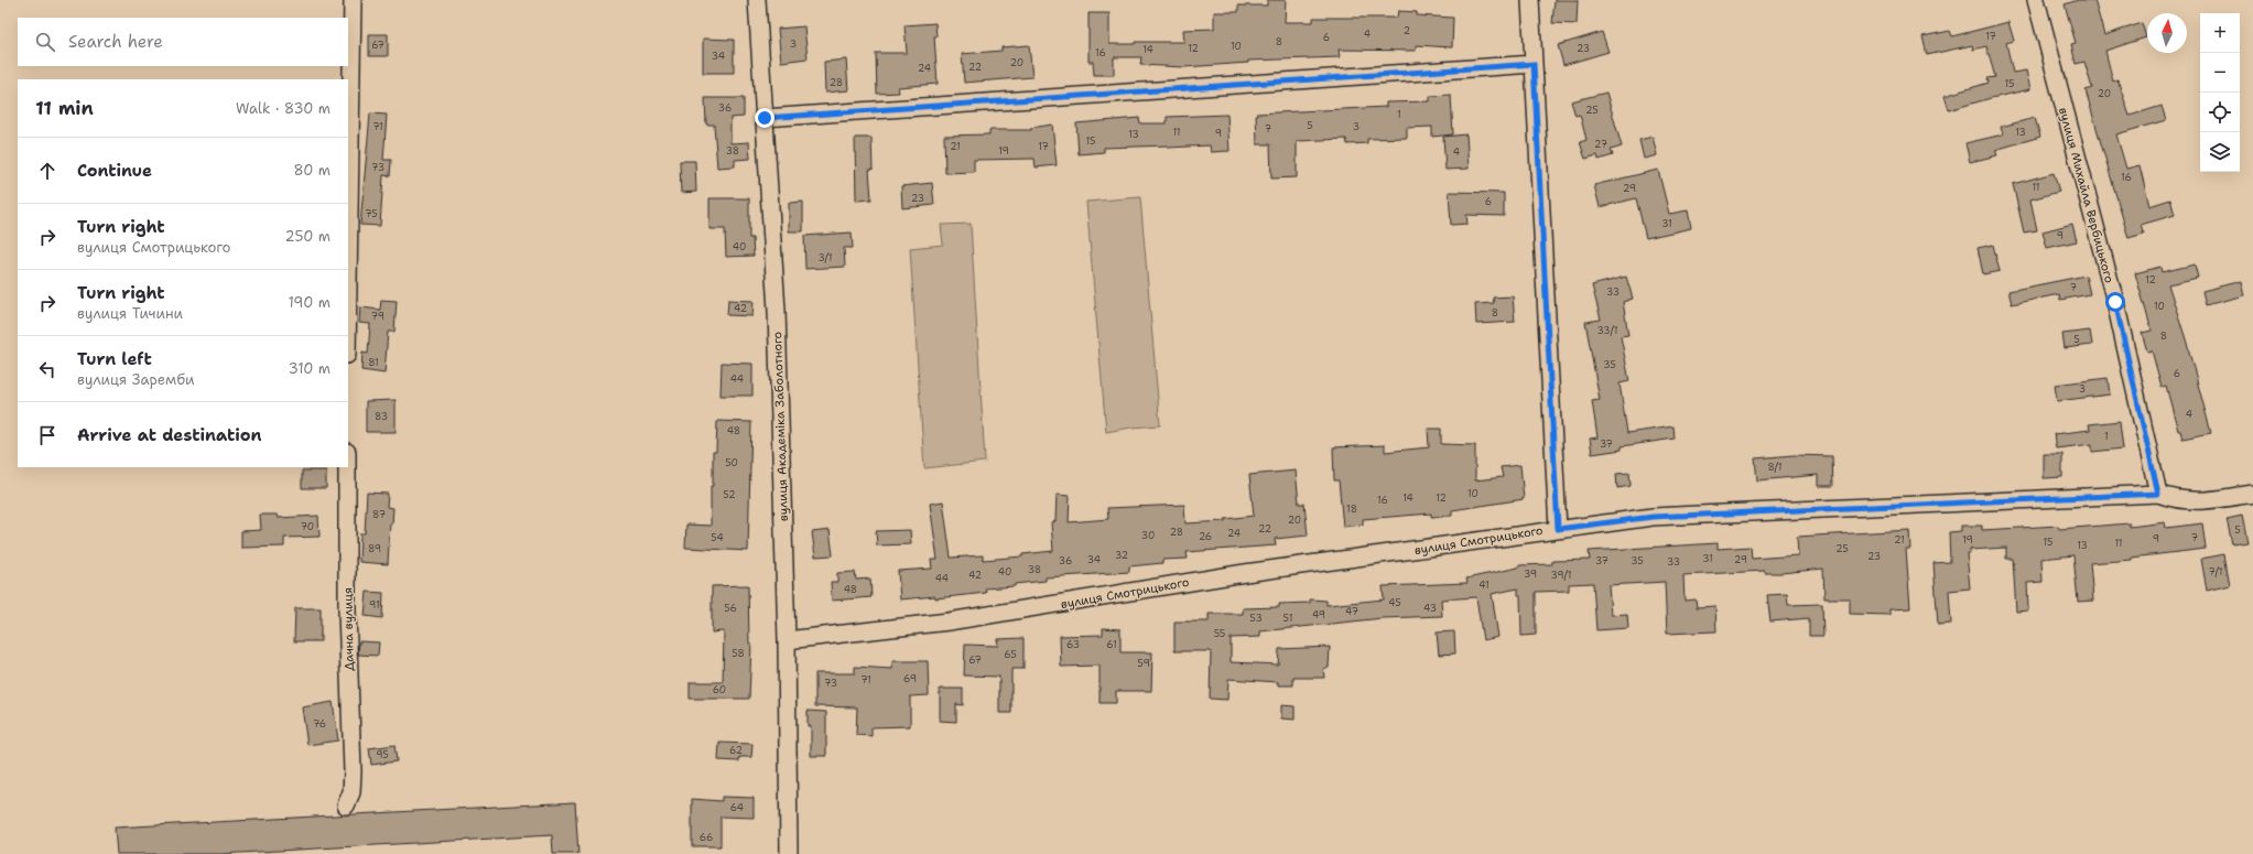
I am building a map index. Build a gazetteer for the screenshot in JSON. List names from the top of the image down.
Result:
{
  "streets": {
    "street": [
      "вулиця Михайла Вербицького",
      "вулиця Академіка Заболотного",
      "вулиця Смотрицького",
      "Дачна вулиця"
    ]
  },
  "crossings": [
    ["вулиця Михайла Вербицького", "вулиця Смотрицького"],
    ["вулиця Академіка Заболотного", "вулиця Смотрицького"]
  ],
  "house_numbers": [
    "2",
    "4",
    "17",
    "6",
    "8",
    "3",
    "67",
    "10",
    "12",
    "23",
    "14",
    "16",
    "34",
    "20",
    "22",
    "24",
    "28",
    "15",
    "20",
    "36",
    "25",
    "1",
    "5",
    "71",
    "3",
    "7",
    "11",
    "13",
    "9",
    "13",
    "15",
    "27",
    "21",
    "17",
    "38",
    "19",
    "4",
    "73",
    "16",
    "11",
    "29",
    "23",
    "6",
    "75",
    "31",
    "9",
    "40",
    "3/1",
    "12",
    "7",
    "33",
    "10",
    "42",
    "8",
    "79",
    "33/1",
    "8",
    "5",
    "81",
    "35",
    "6",
    "44",
    "3",
    "4",
    "83",
    "48",
    "1",
    "37",
    "50",
    "8/1",
    "10",
    "52",
    "14",
    "12",
    "16",
    "18",
    "87",
    "20",
    "70",
    "22",
    "5",
    "28",
    "24",
    "30",
    "26",
    "54",
    "7",
    "9",
    "21",
    "19",
    "15",
    "11",
    "13",
    "89",
    "25",
    "32",
    "23",
    "31",
    "34",
    "29",
    "36",
    "37",
    "35",
    "33",
    "38",
    "40",
    "7/1",
    "39",
    "42",
    "39/1",
    "44",
    "41",
    "48",
    "45",
    "91",
    "56",
    "43",
    "47",
    "49",
    "53",
    "51",
    "55",
    "63",
    "61",
    "58",
    "65",
    "67",
    "59",
    "69",
    "71",
    "73",
    "60",
    "76",
    "62",
    "95",
    "64",
    "66"
  ],
  "north": "top",
  "page": {
    "map_buttons": ["+", "−"],
    "search": "Search here",
    "heading": ["11 min", "Walk · 830 m"],
    "list": [
      ["Continue", "80 m"],
      ["Turn right", "вулиця Смотрицького", "250 m"],
      ["Turn right", "вулиця Тичини", "190 m"],
      ["Turn left", "вулиця Заремби", "310 m"],
      "Arrive at destination"
    ]
  }
}
